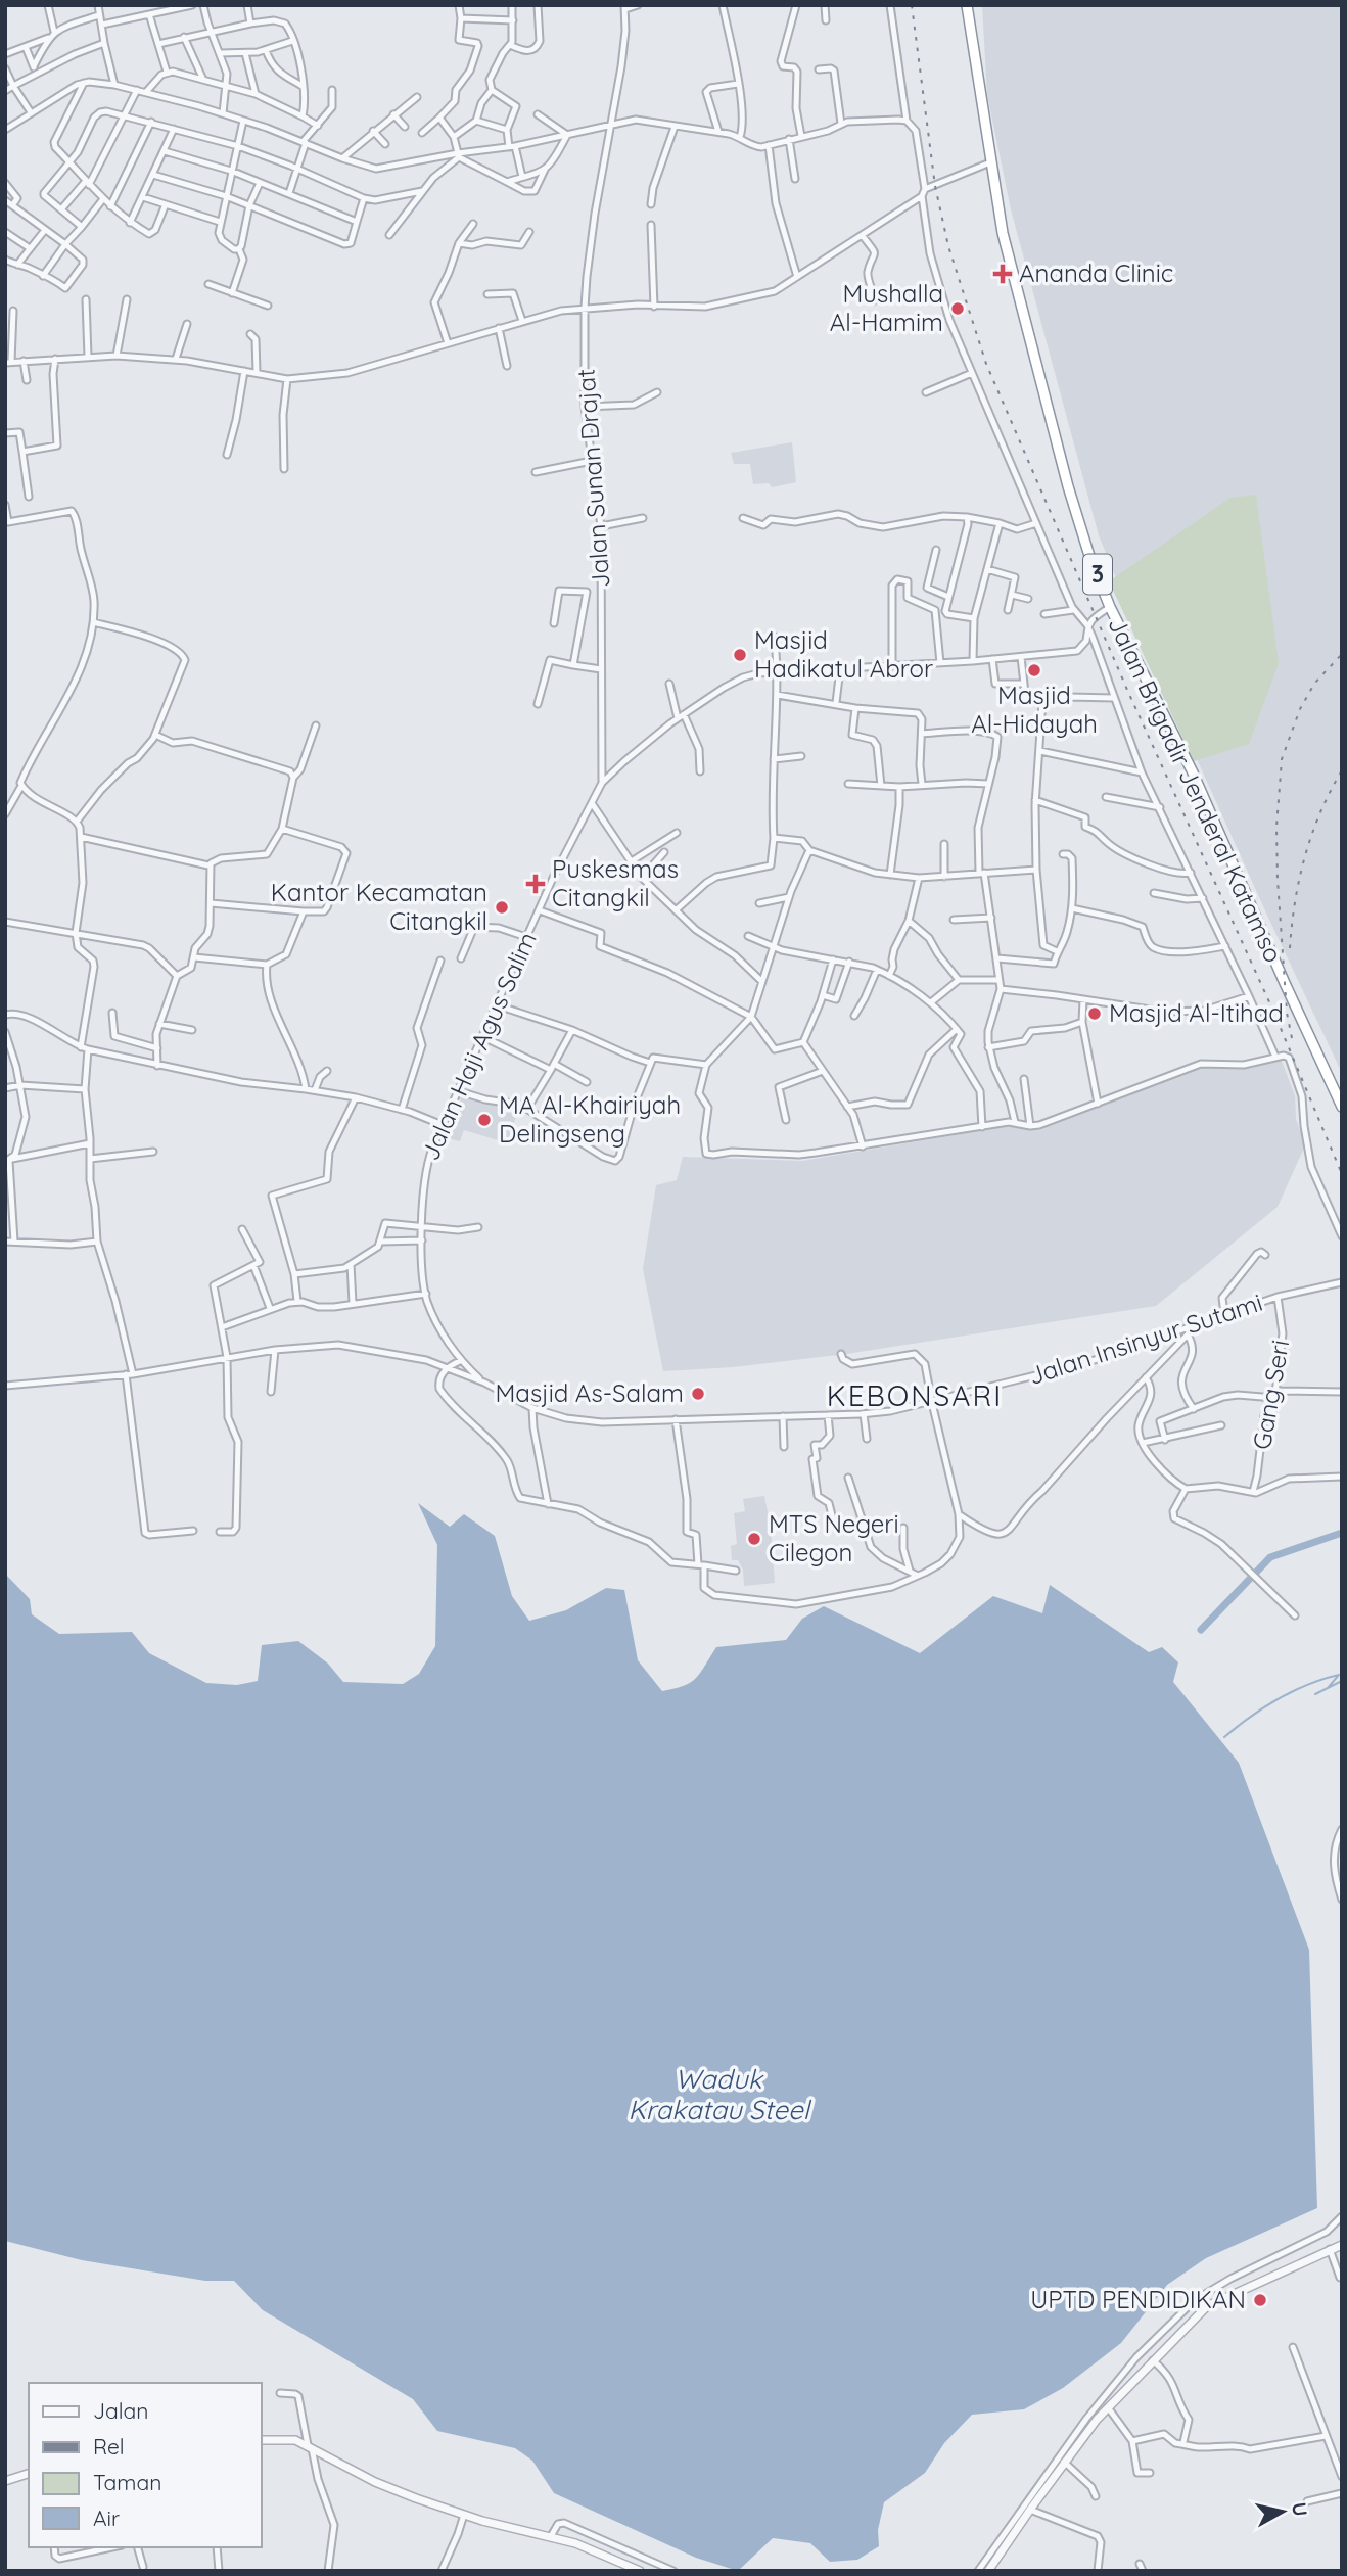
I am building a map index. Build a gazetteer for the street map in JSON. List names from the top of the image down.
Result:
{
  "streets": {
    "highway": ["3", "Jalan Brigadir Jenderal Katamso"],
    "street": [
      "Jalan Sunan Drajat",
      "Jalan Haji Agus Salim",
      "Jalan Insinyur Sutami",
      "Gang Seri"
    ]
  },
  "crossings": [
    ["Jalan Sunan Drajat", "Jalan Haji Agus Salim"],
    ["Jalan Insinyur Sutami", "Gang Seri"]
  ],
  "districts": ["KEBONSARI"],
  "water": ["Waduk Krakatau Steel"],
  "places": {
    "health": ["Ananda Clinic", "Puskesmas Citangkil"],
    "other": [
      "Mushalla Al-Hamim",
      "Masjid Hadikatul Abror",
      "Masjid Al-Hidayah",
      "Kantor Kecamatan Citangkil",
      "Masjid Al-Itihad",
      "MA Al-Khairiyah Delingseng",
      "Masjid As-Salam",
      "MTS Negeri Cilegon",
      "UPTD PENDIDIKAN"
    ]
  },
  "legend": [
    "Jalan",
    "Rel",
    "Taman",
    "Air"
  ],
  "north": "right"
}
